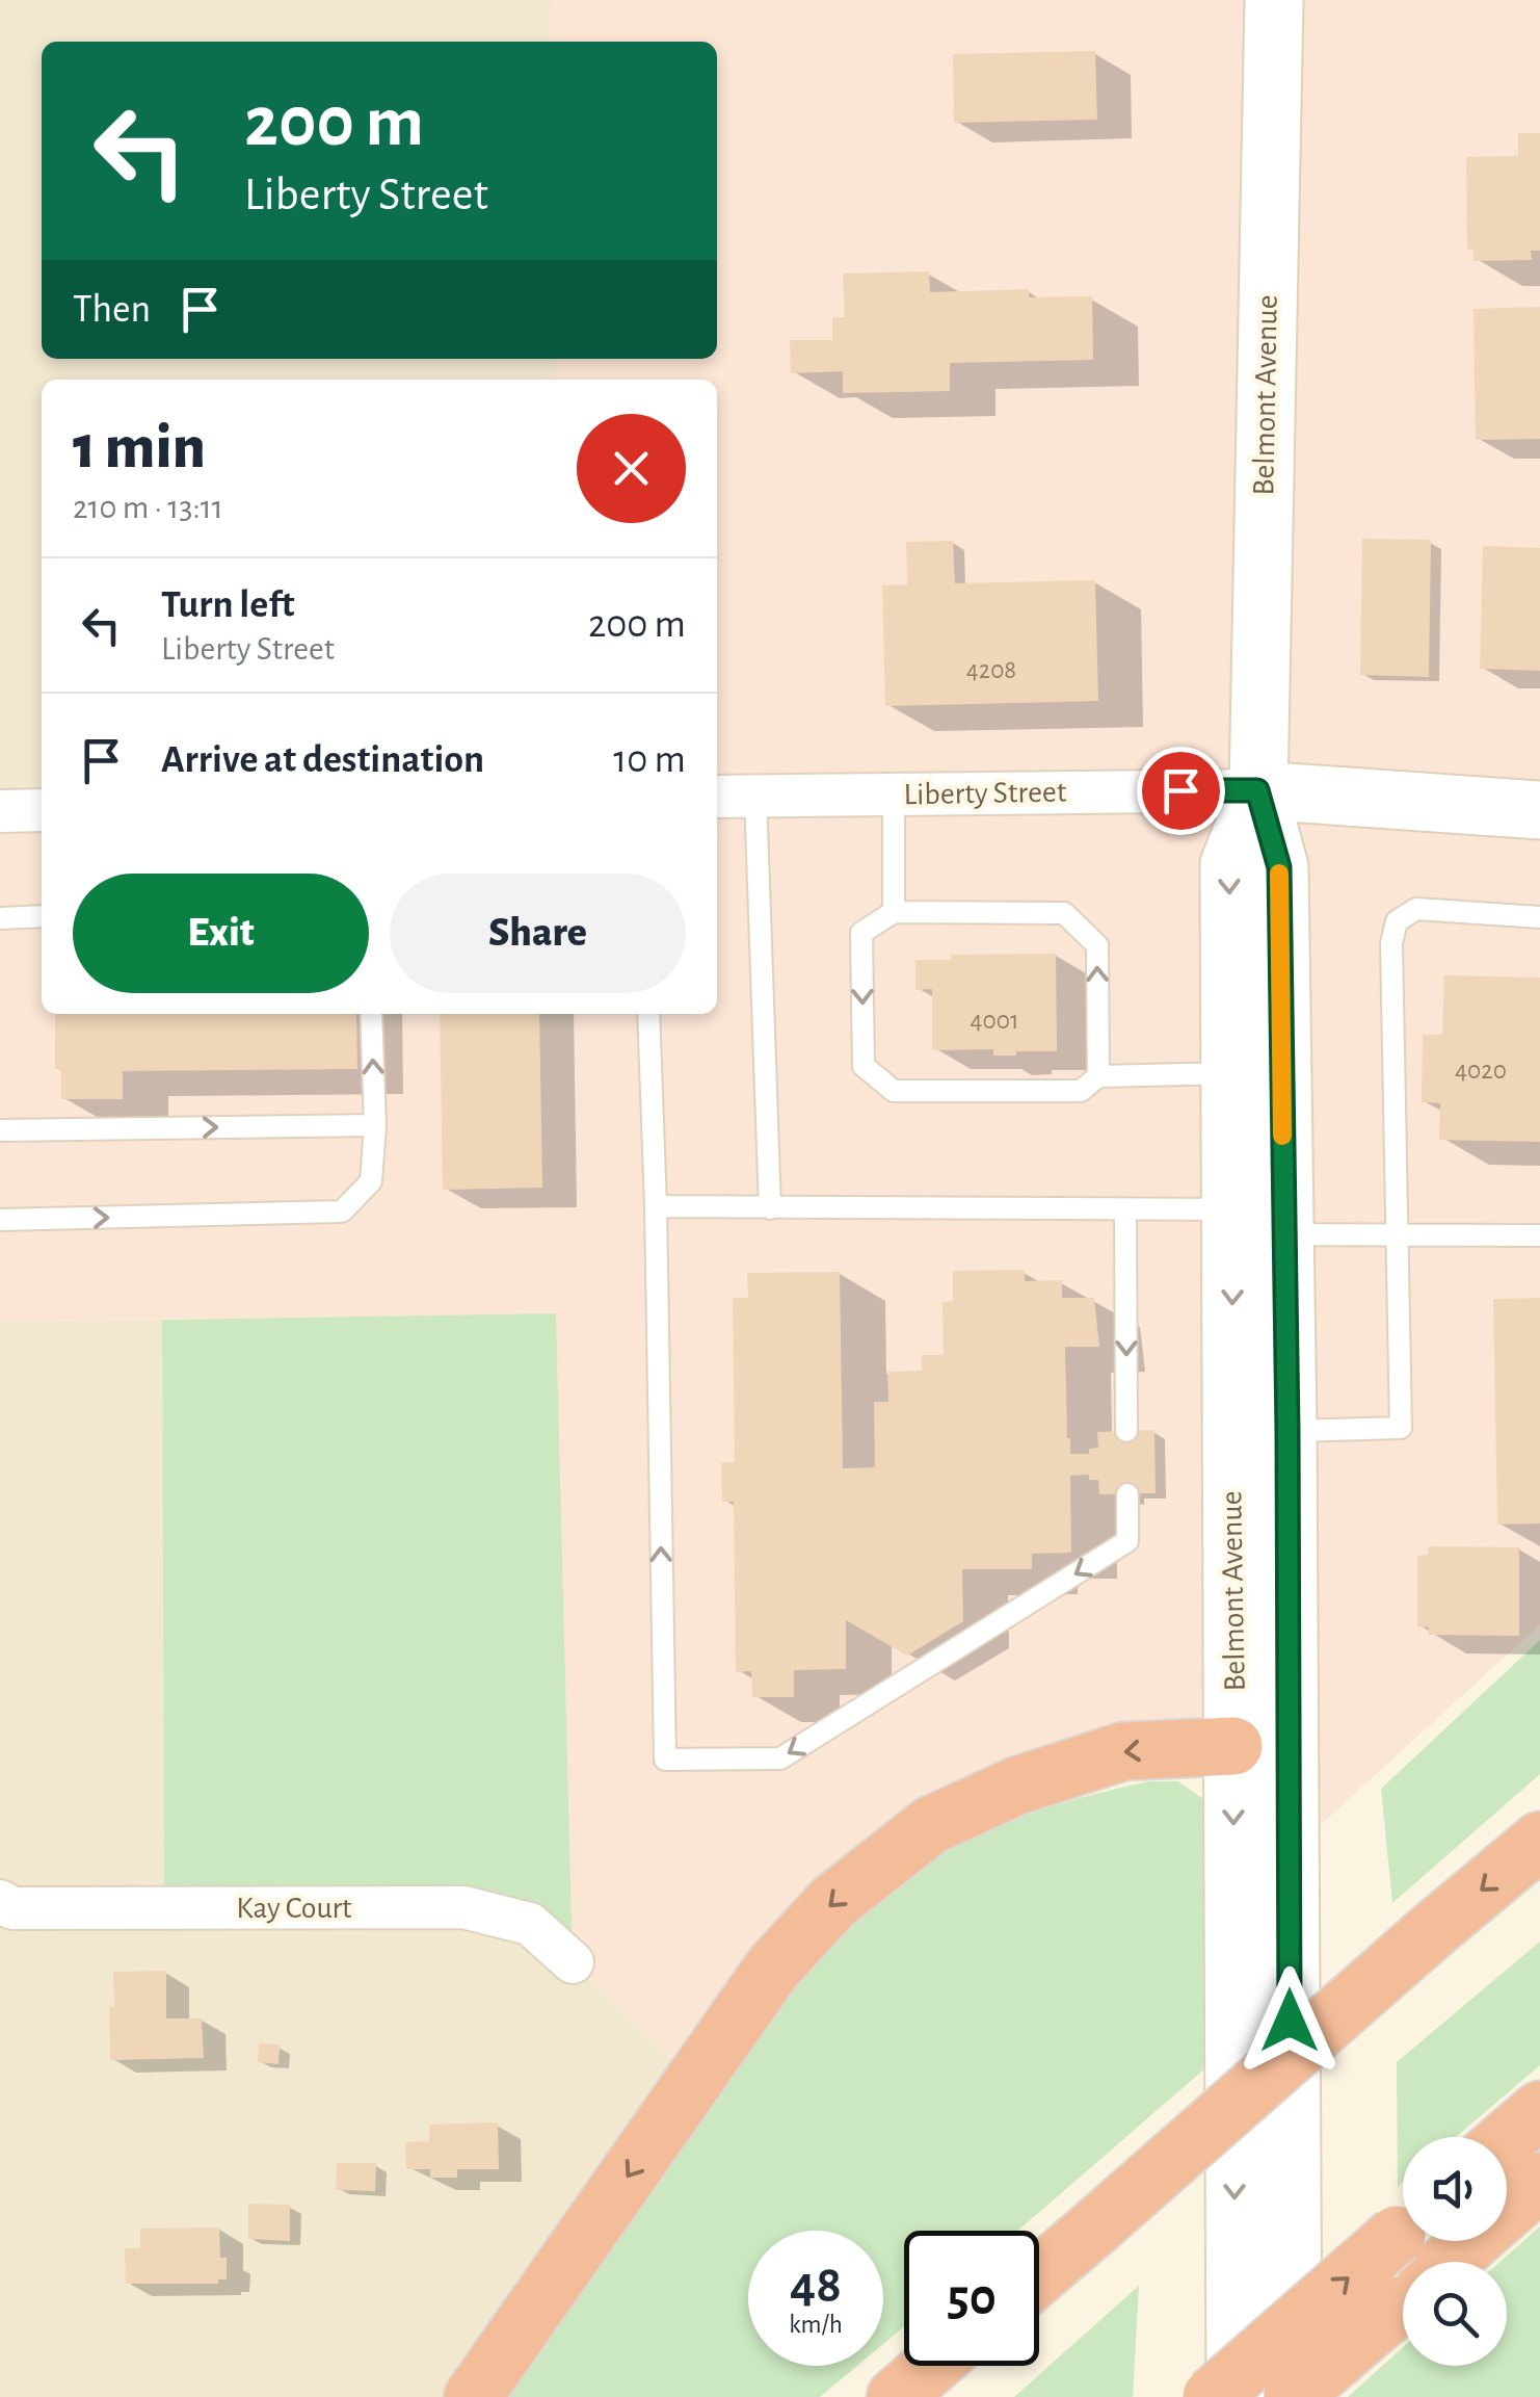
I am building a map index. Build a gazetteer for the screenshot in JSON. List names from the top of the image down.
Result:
{
  "streets": {
    "main road": ["Belmont Avenue"],
    "street": ["Liberty Street", "Kay Court"]
  },
  "crossings": [
    ["Belmont Avenue", "Liberty Street"]
  ],
  "house_numbers": ["4208", "4001", "4020"],
  "page": {
    "turn": ["200 m", "Liberty Street"],
    "then": "Then",
    "heading": ["1 min", "210 m · 13:11"],
    "list": [
      {
        "name": "Turn left",
        "note": "Liberty Street",
        "value": "200 m"
      },
      {
        "name": "Arrive at destination",
        "value": "10 m"
      }
    ],
    "buttons": ["Exit", "Share"],
    "speed": "48 km/h",
    "limit": "50"
  }
}
